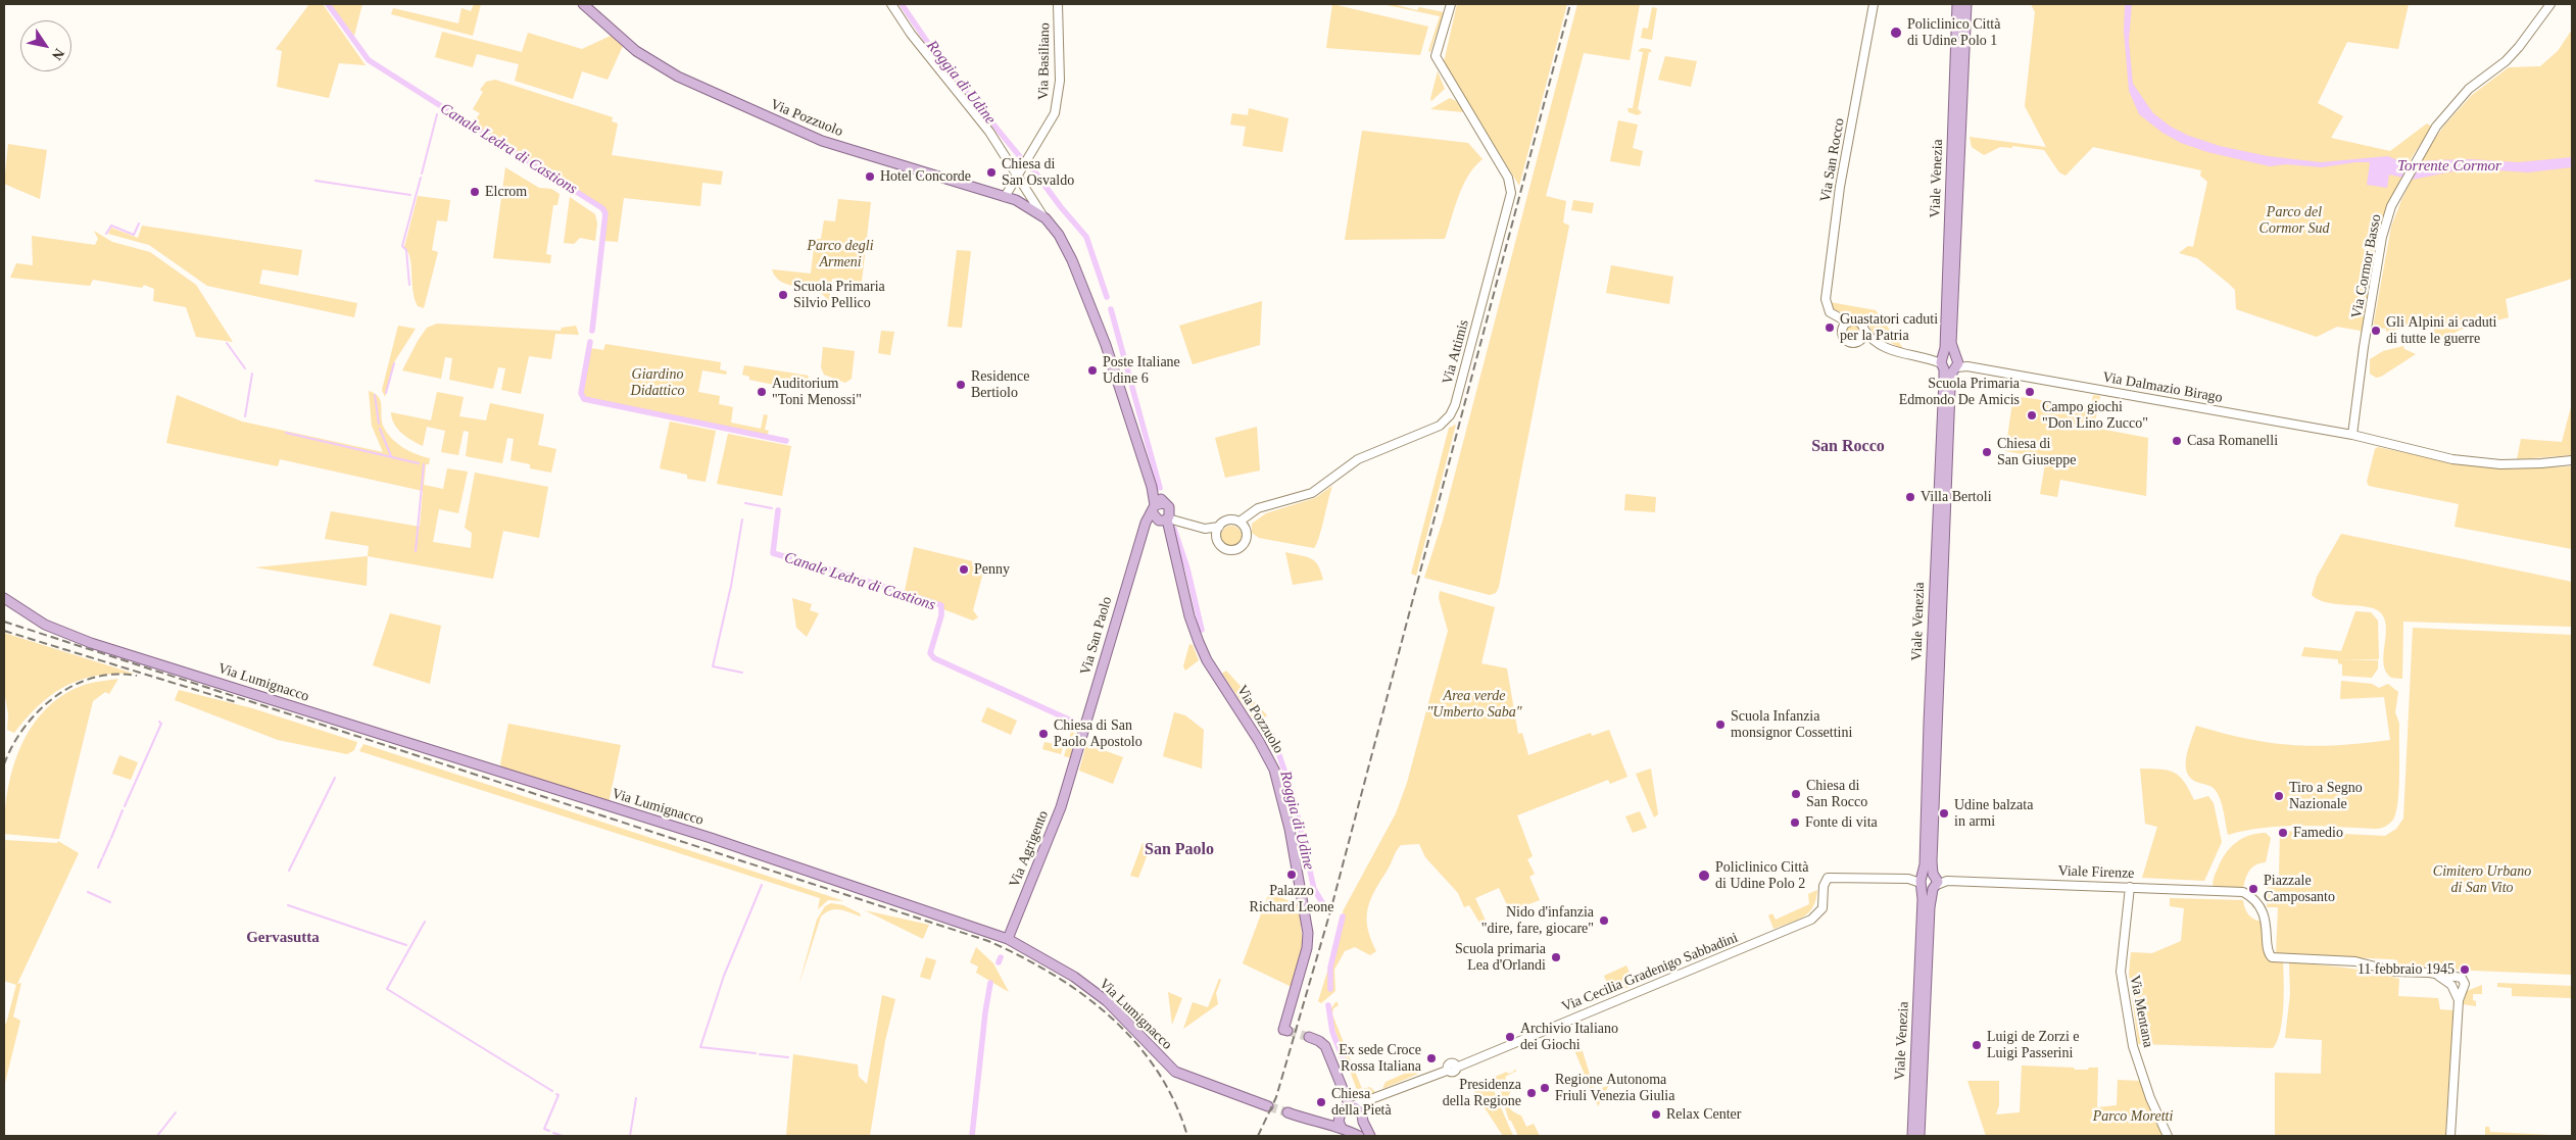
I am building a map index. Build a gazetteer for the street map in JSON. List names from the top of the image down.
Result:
{
  "streets": {
    "main road": [
      "Via Pozzuolo",
      "Viale Venezia",
      "Via San Paolo",
      "Via Lumignacco",
      "Via Agrigento"
    ],
    "street": [
      "Via Basiliano",
      "Via San Rocco",
      "Via Cormor Basso",
      "Via Attimis",
      "Via Dalmazio Birago",
      "Viale Firenze",
      "Via Cecilia Gradenigo Sabbadini",
      "Via Mentana"
    ]
  },
  "crossings": [
    ["Via Basiliano", "Via Pozzuolo"],
    ["Via Pozzuolo", "Via San Paolo"],
    ["Viale Venezia", "Via Dalmazio Birago"],
    ["Viale Venezia", "Viale Firenze"],
    ["Viale Venezia", "Via Cecilia Gradenigo Sabbadini"],
    ["Via Cormor Basso", "Via Dalmazio Birago"],
    ["Via San Paolo", "Via Agrigento"],
    ["Via Lumignacco", "Via Agrigento"],
    ["Viale Firenze", "Via Cecilia Gradenigo Sabbadini"],
    ["Viale Firenze", "Via Mentana"]
  ],
  "districts": ["San Rocco", "San Paolo", "Gervasutta"],
  "water": ["Roggia di Udine", "Canale Ledra di Castions", "Torrente Cormor"],
  "parks": [
    "Parco del Cormor Sud",
    "Parco degli Armeni",
    "Giardino Didattico",
    "Area verde \"Umberto Saba\"",
    "Cimitero Urbano di San Vito",
    "Parco Moretti"
  ],
  "places": [
    "Policlinico Città di Udine Polo 1",
    "Chiesa di San Osvaldo",
    "Hotel Concorde",
    "Elcrom",
    "Scuola Primaria Silvio Pellico",
    "Guastatori caduti per la Patria",
    "Gli Alpini ai caduti di tutte le guerre",
    "Poste Italiane Udine 6",
    "Residence Bertiolo",
    "Auditorium \"Toni Menossi\"",
    "Scuola Primaria Edmondo De Amicis",
    "Campo giochi \"Don Lino Zucco\"",
    "Casa Romanelli",
    "Chiesa di San Giuseppe",
    "Villa Bertoli",
    "Penny",
    "Scuola Infanzia monsignor Cossettini",
    "Chiesa di San Paolo Apostolo",
    "Chiesa di San Rocco",
    "Tiro a Segno Nazionale",
    "Udine balzata in armi",
    "Fonte di vita",
    "Famedio",
    "Palazzo Richard Leone",
    "Policlinico Città di Udine Polo 2",
    "Piazzale Camposanto",
    "Nido d'infanzia \"dire, fare, giocare\"",
    "Scuola primaria Lea d'Orlandi",
    "11 febbraio 1945",
    "Archivio Italiano dei Giochi",
    "Luigi de Zorzi e Luigi Passerini",
    "Ex sede Croce Rossa Italiana",
    "Regione Autonoma Friuli Venezia Giulia",
    "Presidenza della Regione",
    "Chiesa della Pietà",
    "Relax Center"
  ],
  "north": "bottom right"
}
